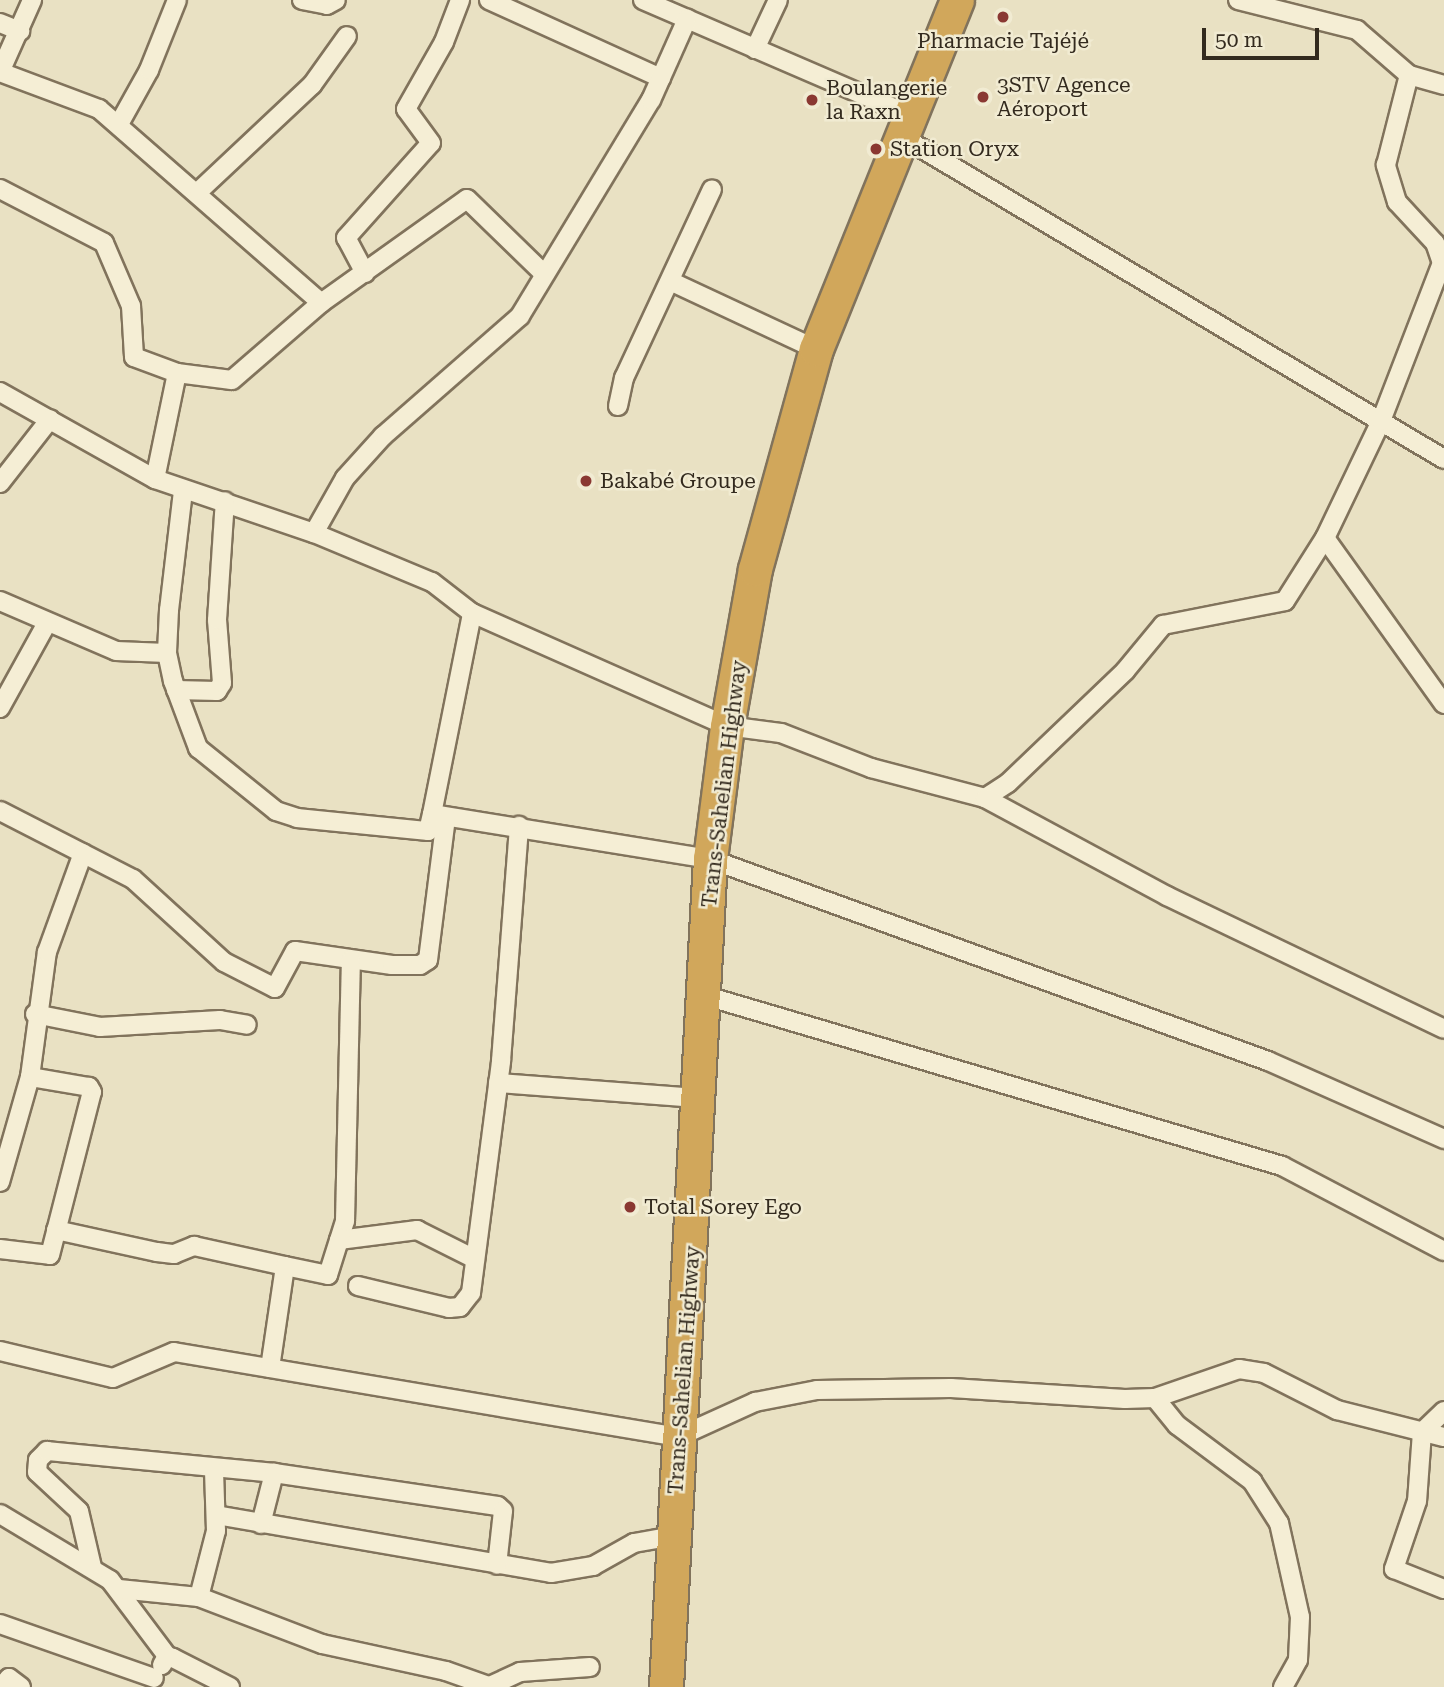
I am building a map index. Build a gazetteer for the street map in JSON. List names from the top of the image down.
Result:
{
  "streets": {
    "highway": ["Trans-Sahelian Highway"]
  },
  "places": [
    "Pharmacie Tajéjé",
    "3STV Agence Aéroport",
    "Boulangerie la Raxn",
    "Station Oryx",
    "Bakabé Groupe",
    "Total Sorey Ego"
  ],
  "scale_bar": "50 m"
}
